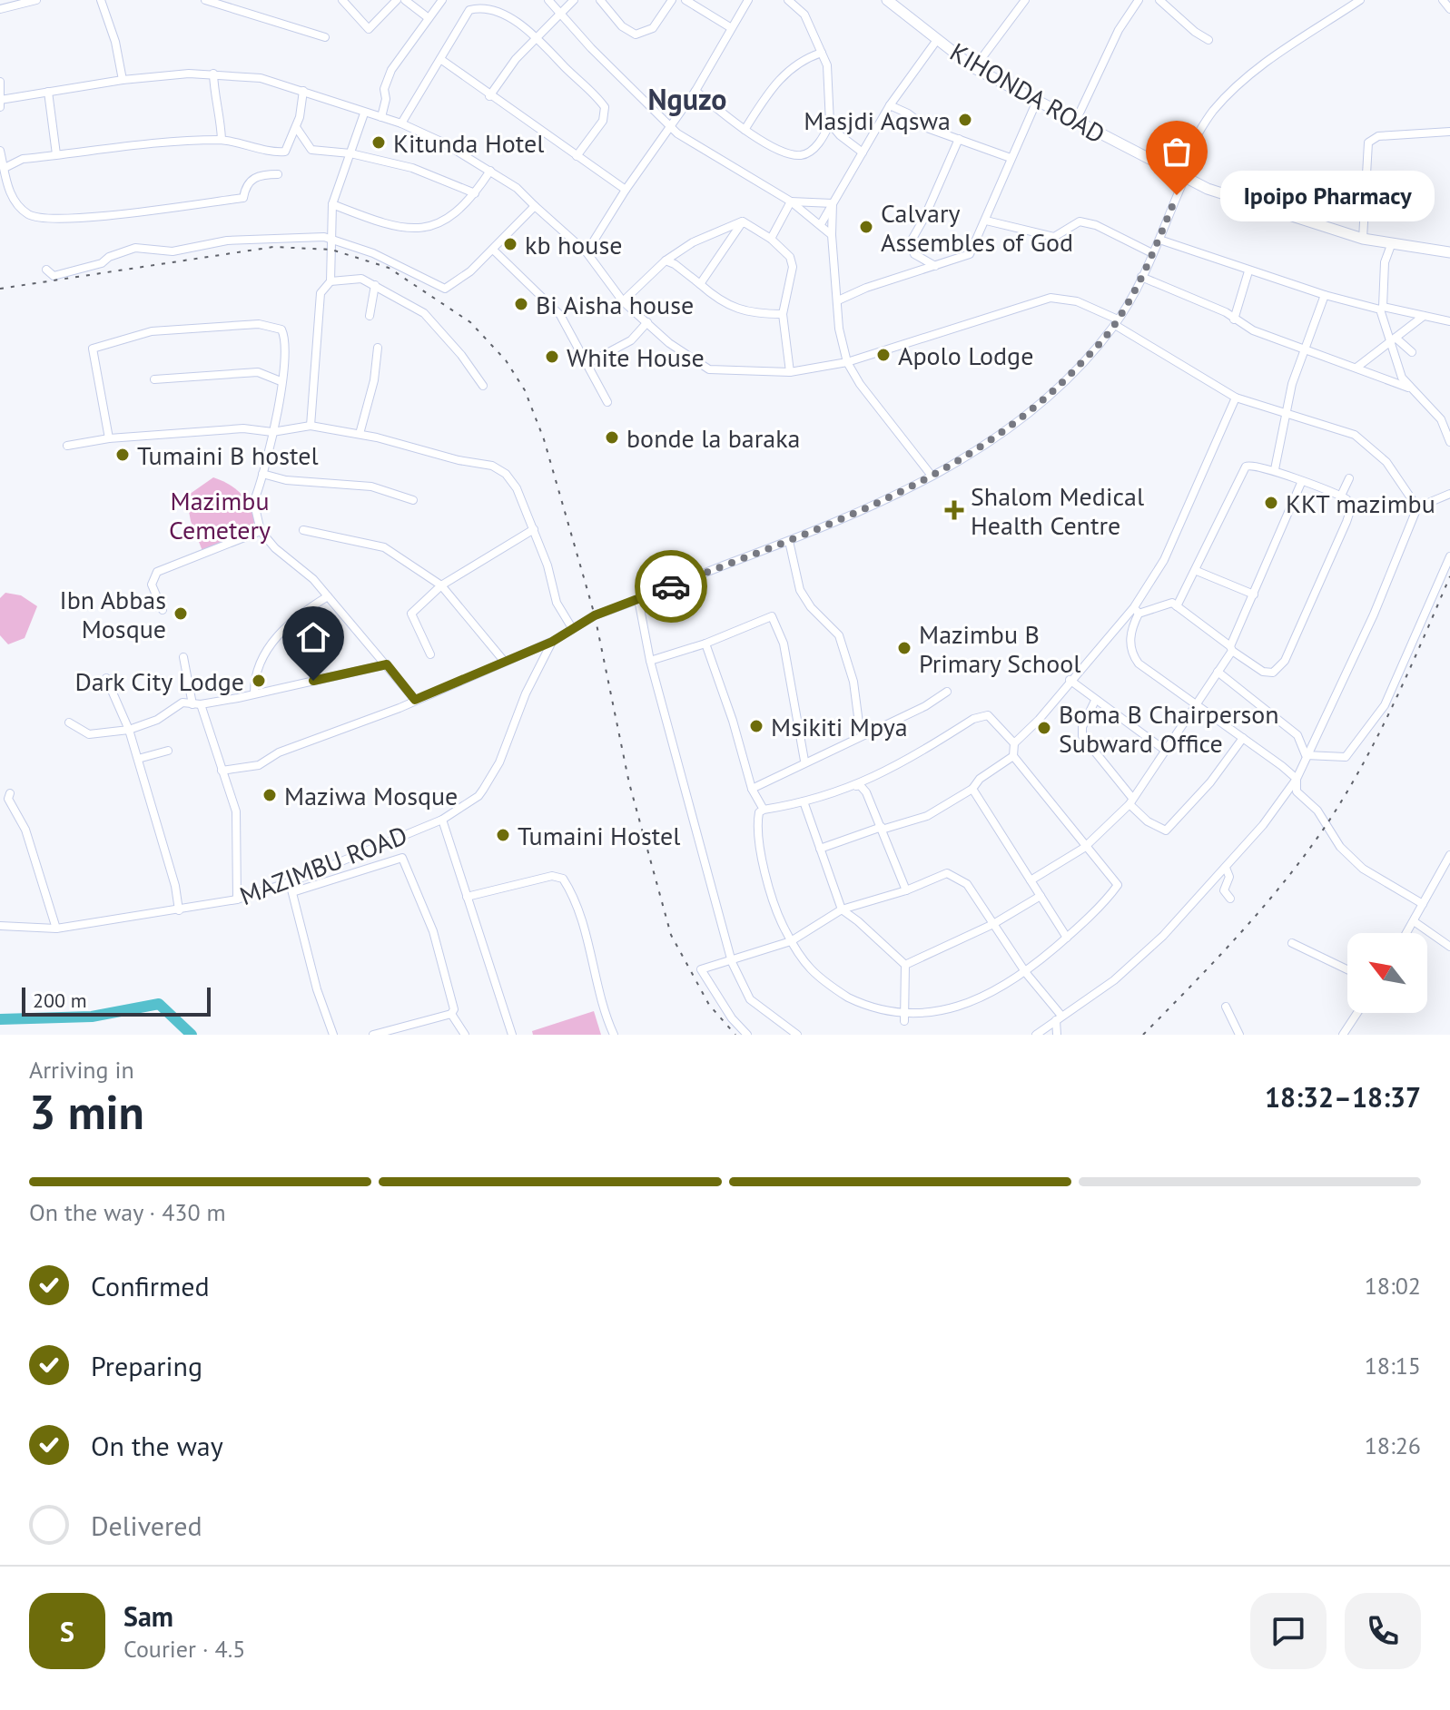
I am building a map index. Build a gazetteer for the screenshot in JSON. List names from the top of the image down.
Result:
{
  "streets": {
    "street": ["KIHONDA ROAD", "MAZIMBU ROAD"]
  },
  "crossings": [
    ["KIHONDA ROAD", "MAZIMBU ROAD"]
  ],
  "districts": ["Nguzo"],
  "parks": ["Mazimbu Cemetery"],
  "places": {
    "other": [
      "Masjdi Aqswa",
      "Kitunda Hotel",
      "Ipoipo Pharmacy",
      "Calvary Assembles of God",
      "kb house",
      "Bi Aisha house",
      "Apolo Lodge",
      "White House",
      "bonde la baraka",
      "Tumaini B hostel",
      "KKT mazimbu",
      "Ibn Abbas Mosque",
      "Mazimbu B Primary School",
      "Dark City Lodge",
      "Msikiti Mpya",
      "Boma B Chairperson Subward Office",
      "Maziwa Mosque",
      "Tumaini Hostel"
    ],
    "health": ["Shalom Medical Health Centre"]
  },
  "scale_bar": "200 m",
  "north": "top left",
  "page": {
    "bubble": "Ipoipo Pharmacy",
    "scale": "200 m",
    "heading": ["3 min", "Arriving in", "18:32–18:37"],
    "panel": ["Sam", "Courier · 4.5"],
    "bar": "On the way · 430 m",
    "list": [
      ["Confirmed", "18:02"],
      ["Preparing", "18:15"],
      ["On the way", "18:26"],
      "Delivered"
    ],
    "round": "S"
  }
}
